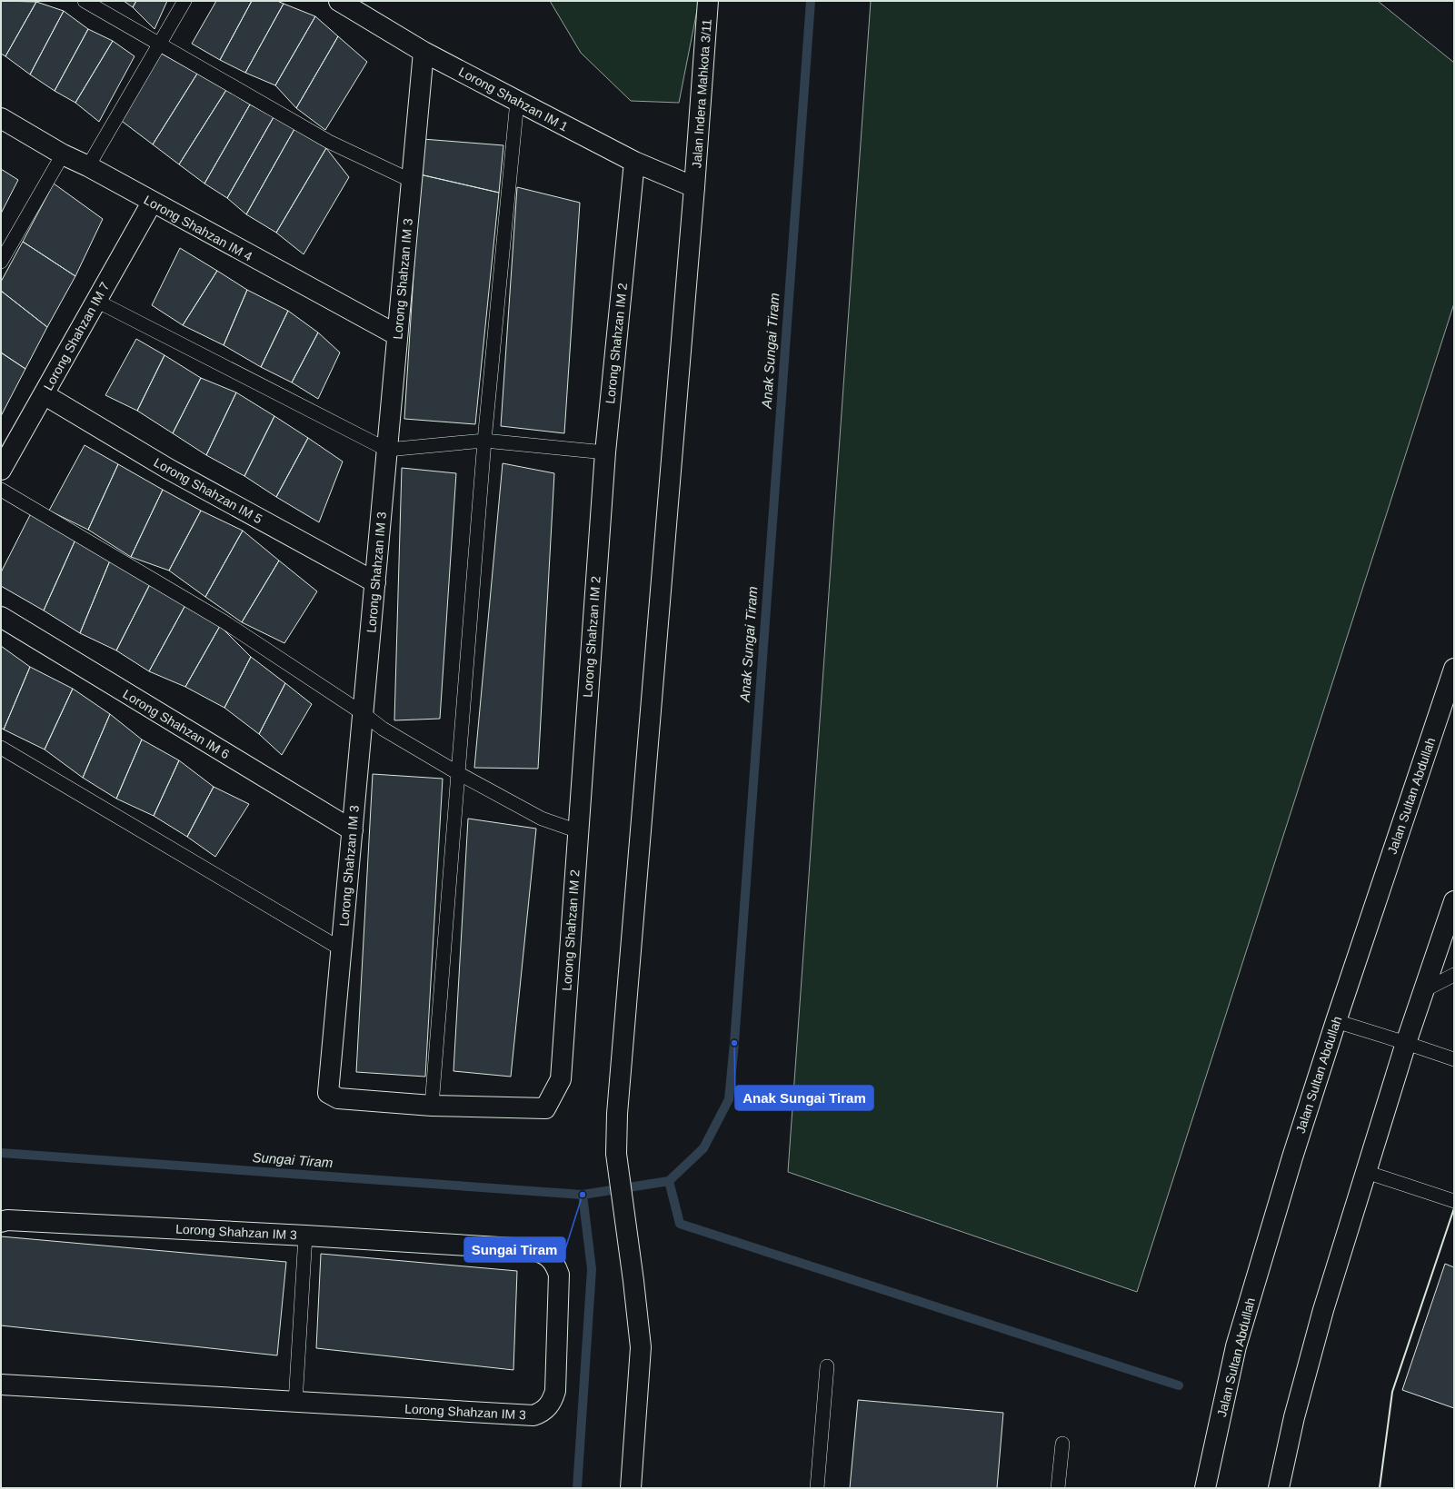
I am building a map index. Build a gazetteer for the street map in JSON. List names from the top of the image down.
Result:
{
  "streets": {
    "street": [
      "Jalan Indera Mahkota 3/11",
      "Lorong Shahzan IM 1",
      "Lorong Shahzan IM 4",
      "Lorong Shahzan IM 3",
      "Lorong Shahzan IM 7",
      "Lorong Shahzan IM 2",
      "Lorong Shahzan IM 5",
      "Lorong Shahzan IM 6",
      "Jalan Sultan Abdullah"
    ]
  },
  "crossings": [
    ["Jalan Indera Mahkota 3/11", "Lorong Shahzan IM 1"],
    ["Lorong Shahzan IM 1", "Lorong Shahzan IM 3"],
    ["Lorong Shahzan IM 1", "Lorong Shahzan IM 2"],
    ["Lorong Shahzan IM 4", "Lorong Shahzan IM 3"],
    ["Lorong Shahzan IM 4", "Lorong Shahzan IM 7"],
    ["Lorong Shahzan IM 3", "Lorong Shahzan IM 2"],
    ["Lorong Shahzan IM 3", "Lorong Shahzan IM 5"],
    ["Lorong Shahzan IM 3", "Lorong Shahzan IM 6"],
    ["Lorong Shahzan IM 7", "Lorong Shahzan IM 5"]
  ],
  "water": ["Anak Sungai Tiram", "Sungai Tiram"],
  "places": ["Anak Sungai Tiram", "Sungai Tiram"]
}
